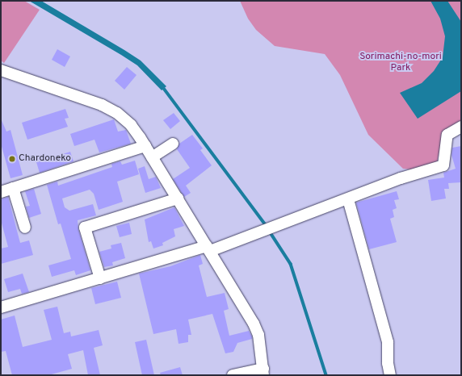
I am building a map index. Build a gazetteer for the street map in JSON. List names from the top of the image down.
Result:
{
  "parks": ["Sorimachi-no-mori Park"],
  "places": ["Chardoneko"]
}
